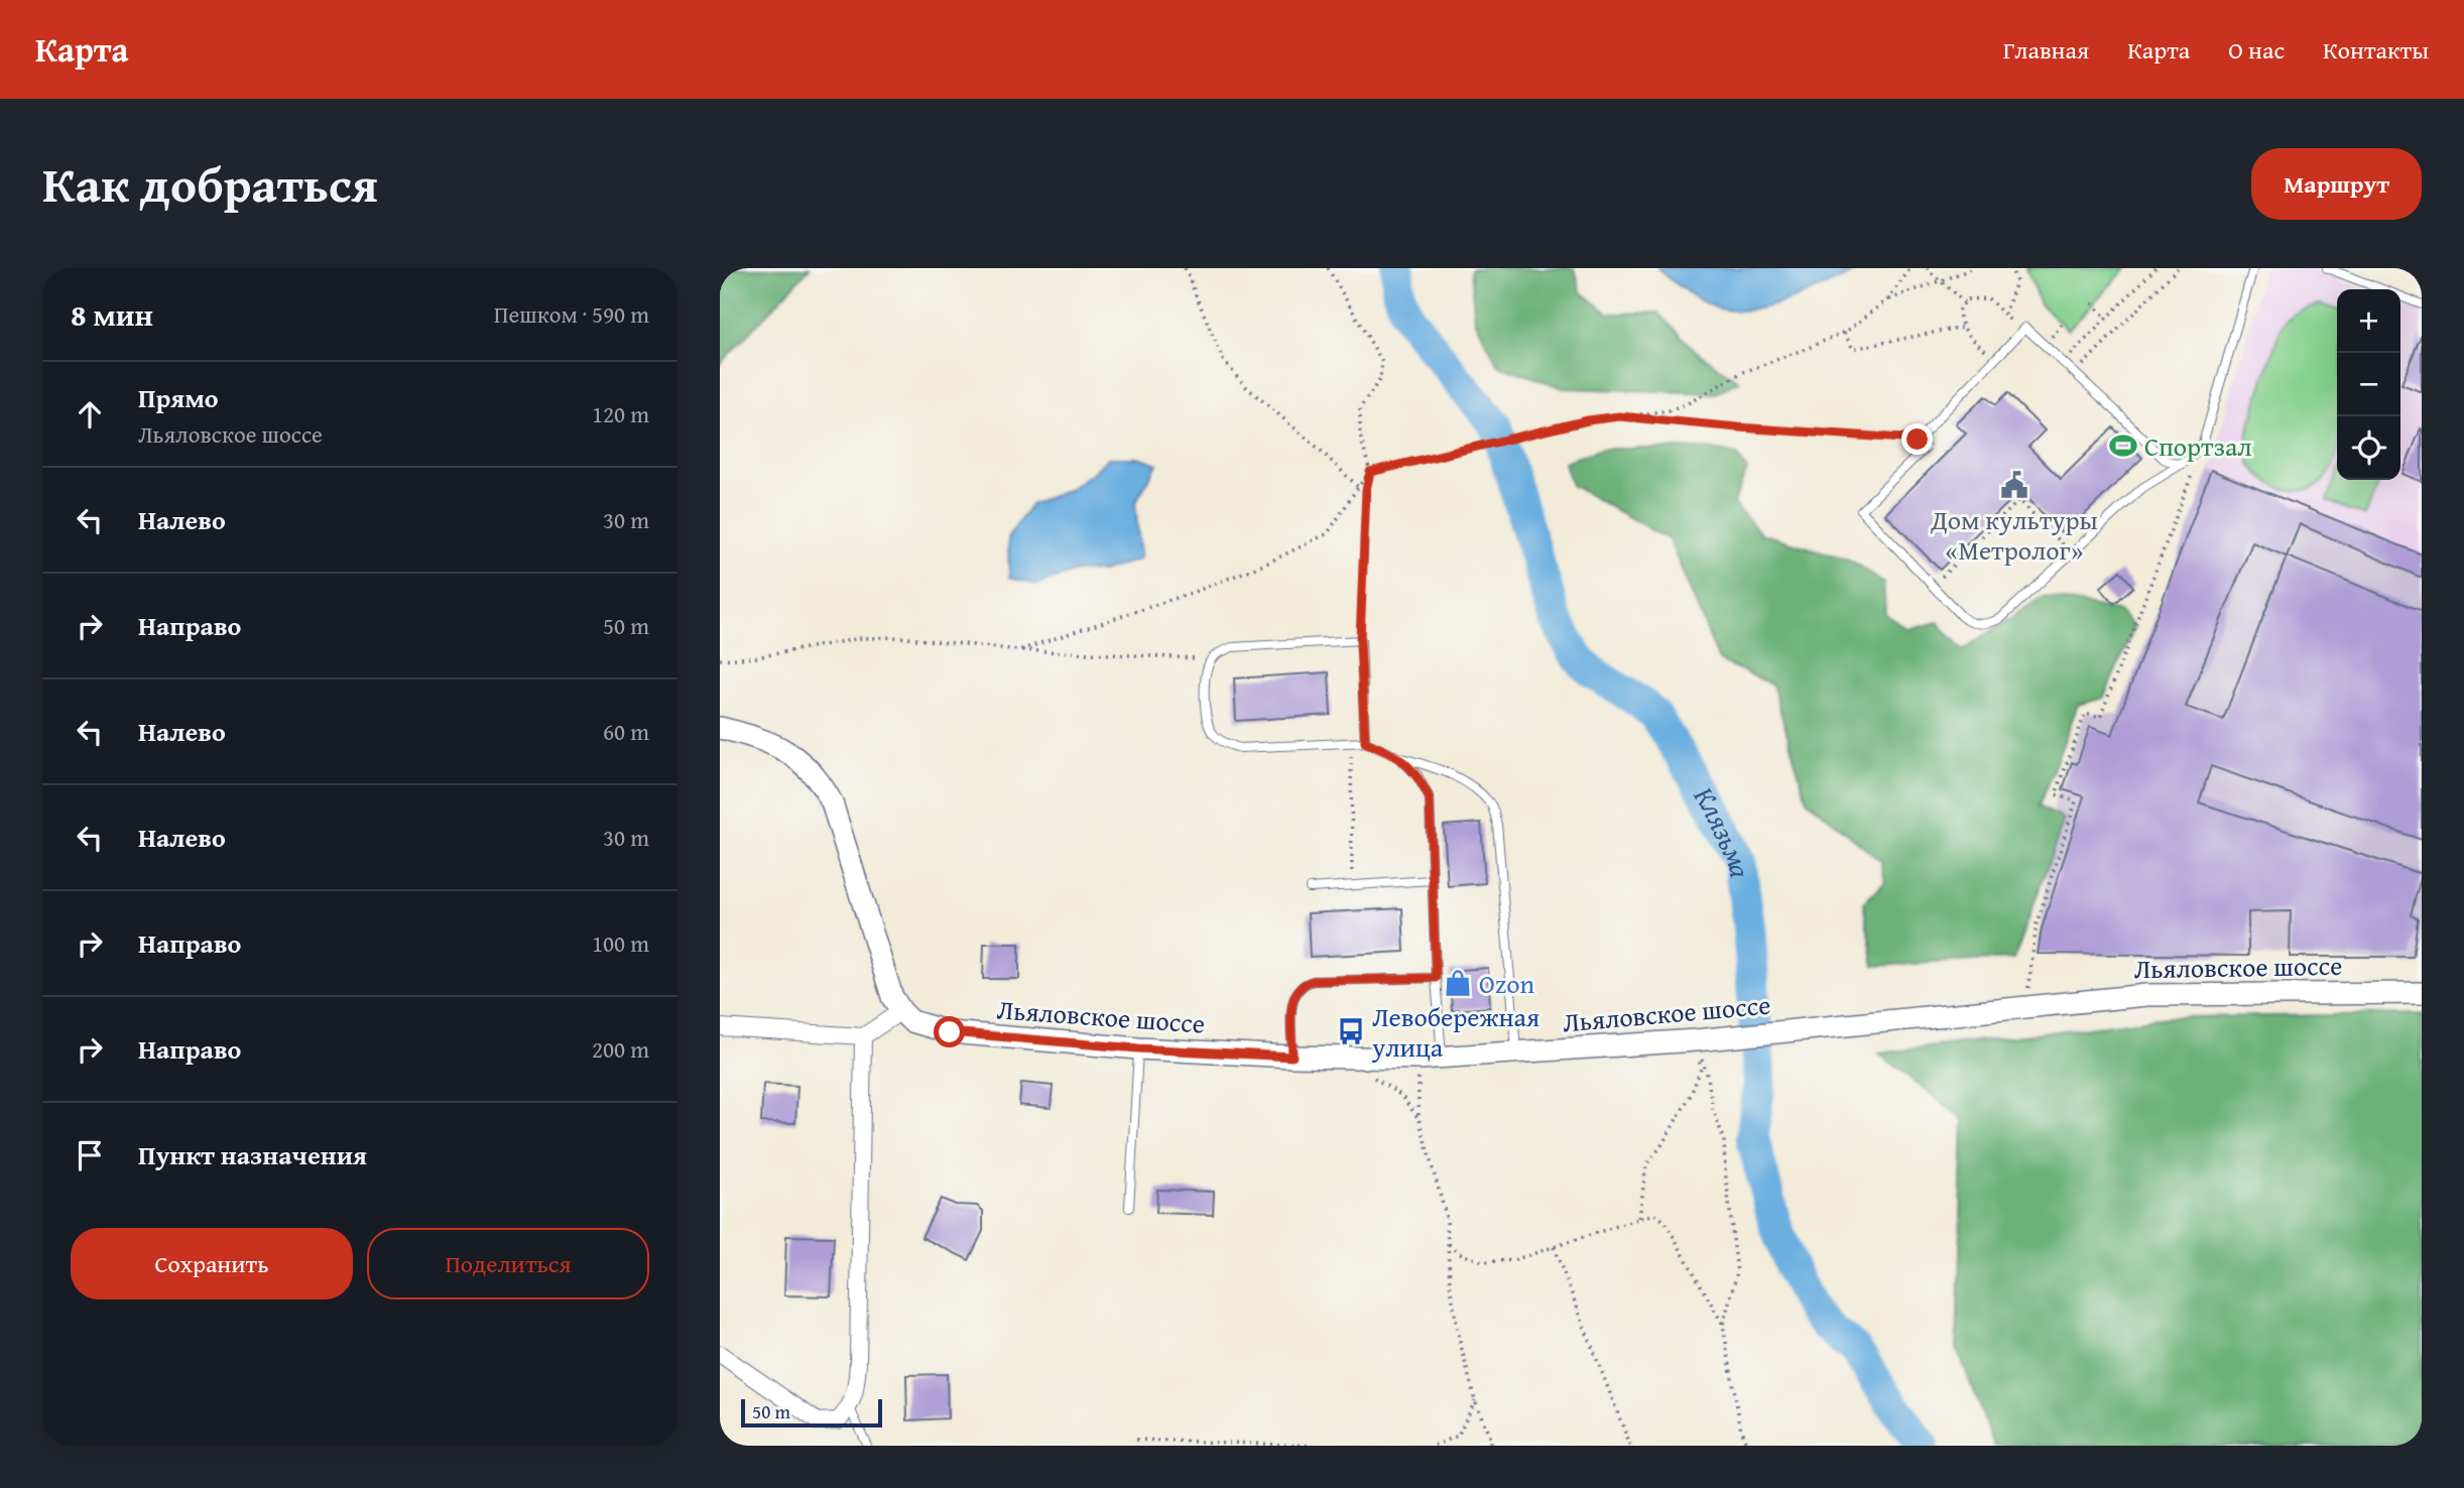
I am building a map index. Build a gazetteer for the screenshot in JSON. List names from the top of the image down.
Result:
{
  "streets": {
    "street": ["Льяловское шоссе"]
  },
  "water": ["Клязьма"],
  "places": {
    "sports": ["Спортзал"],
    "public building": ["Дом культуры «Метролог»"],
    "shop": ["Ozon"],
    "bus stop": ["Левобережная улица"]
  },
  "scale_bar": "50 m",
  "page": {
    "header": "Карта",
    "nav": [
      "Главная",
      "Карта",
      "О нас",
      "Контакты"
    ],
    "title": "Как добраться",
    "buttons": [
      "Маршрут",
      ["Сохранить", "Поделиться"]
    ],
    "heading": ["8 мин", "Пешком · 590 m"],
    "map_buttons": ["+", "−"],
    "list": [
      ["Прямо", "Льяловское шоссе", "120 m"],
      ["Налево", "30 m"],
      ["Направо", "50 m"],
      ["Налево", "60 m"],
      ["Налево", "30 m"],
      ["Направо", "100 m"],
      ["Направо", "200 m"],
      "Пункт назначения"
    ],
    "scale": "50 m"
  }
}
